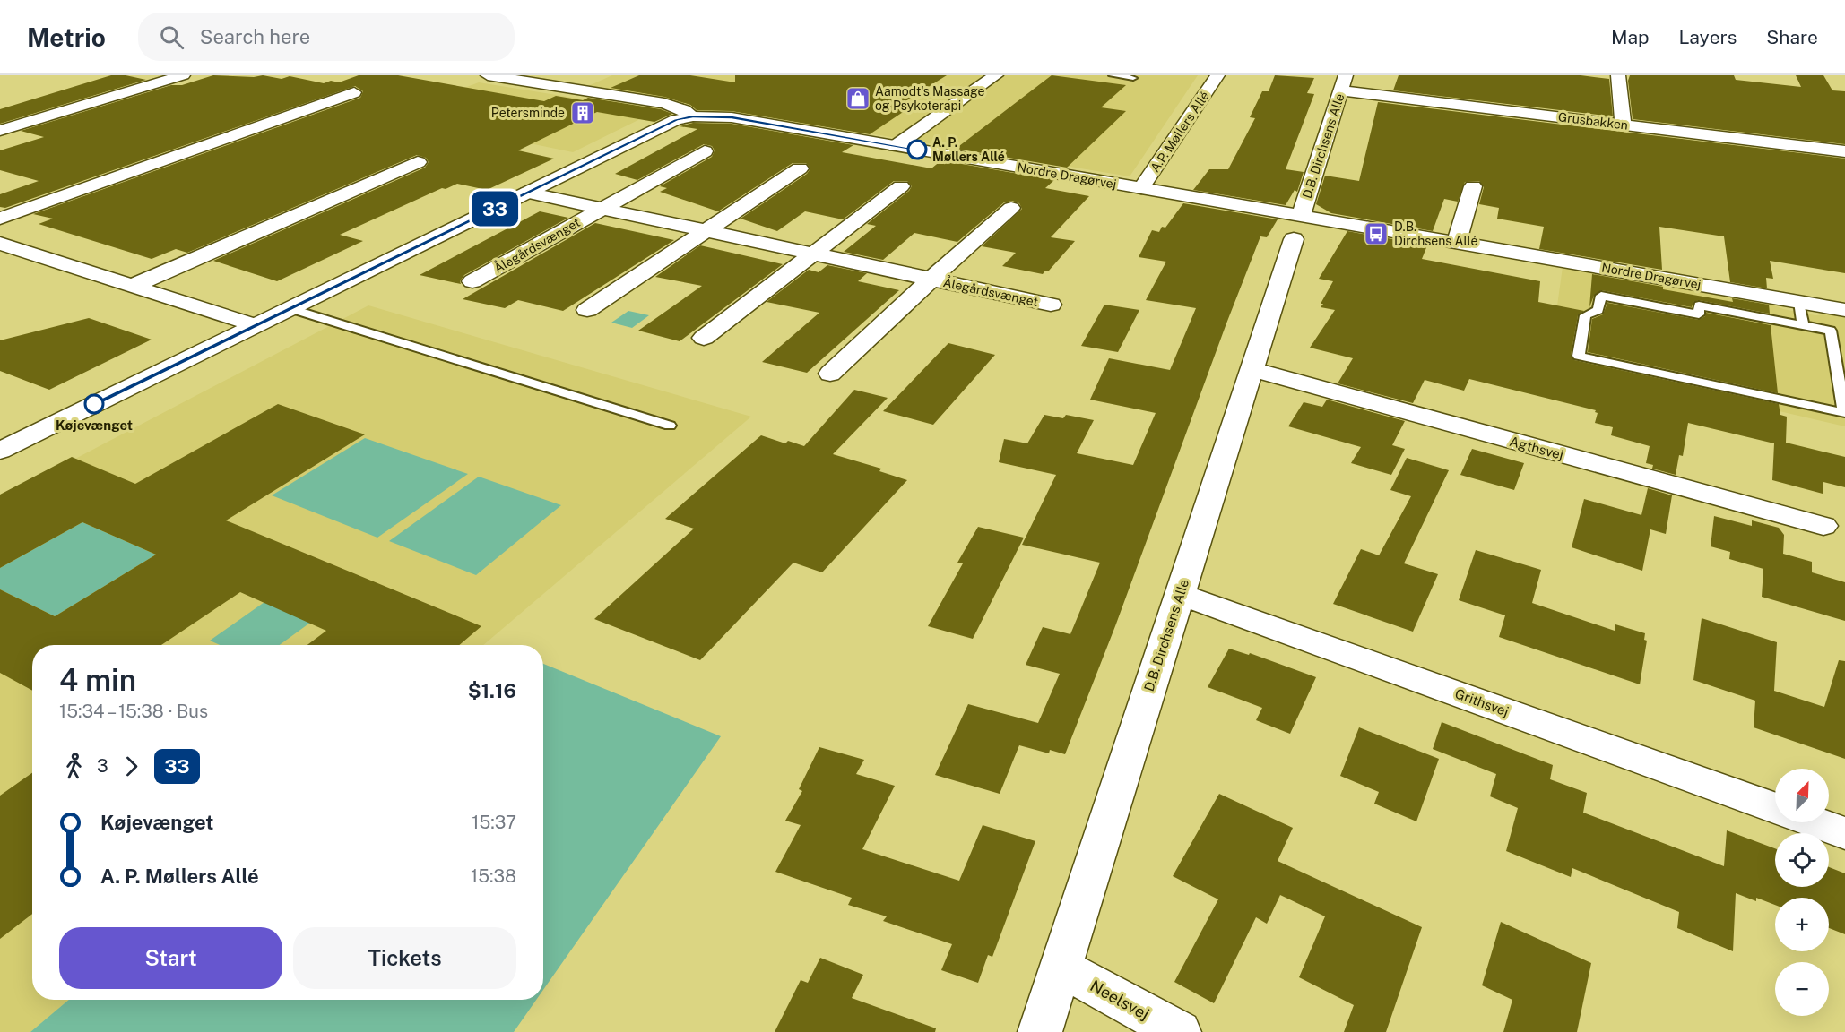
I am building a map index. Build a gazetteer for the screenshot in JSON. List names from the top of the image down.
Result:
{
  "streets": {
    "street": [
      "Grusbakken",
      "A.P. Møllers Allé",
      "D.B. Dirchsens Alle",
      "Nordre Dragørvej",
      "Ålegårdsvænget",
      "Agthsvej",
      "Grithsvej",
      "Neelsvej"
    ]
  },
  "crossings": [
    ["Grusbakken", "D.B. Dirchsens Alle"],
    ["A.P. Møllers Allé", "Nordre Dragørvej"],
    ["D.B. Dirchsens Alle", "Nordre Dragørvej"],
    ["D.B. Dirchsens Alle", "Agthsvej"],
    ["D.B. Dirchsens Alle", "Grithsvej"],
    ["D.B. Dirchsens Alle", "Neelsvej"]
  ],
  "places": {
    "shop": ["Aamodt's Massage og Psykoterapi"],
    "building": ["Petersminde"],
    "other": ["A. P. Møllers Allé", "Køjevænget"],
    "bus stop": ["D.B. Dirchsens Allé"]
  },
  "lines": ["bus line 33"],
  "north": "top right",
  "page": {
    "header": "Metrio",
    "search": "Search here",
    "nav": ["Map", "Layers", "Share"],
    "on_map": "33",
    "heading": ["4 min", "15:34 – 15:38 · Bus", "$1.16"],
    "legs": ["3", "33"],
    "map_buttons": ["+", "−"],
    "list": [
      {
        "name": "Køjevænget",
        "value": "15:37"
      },
      {
        "name": "A. P. Møllers Allé",
        "value": "15:38"
      }
    ],
    "buttons": ["Start", "Tickets"]
  }
}
